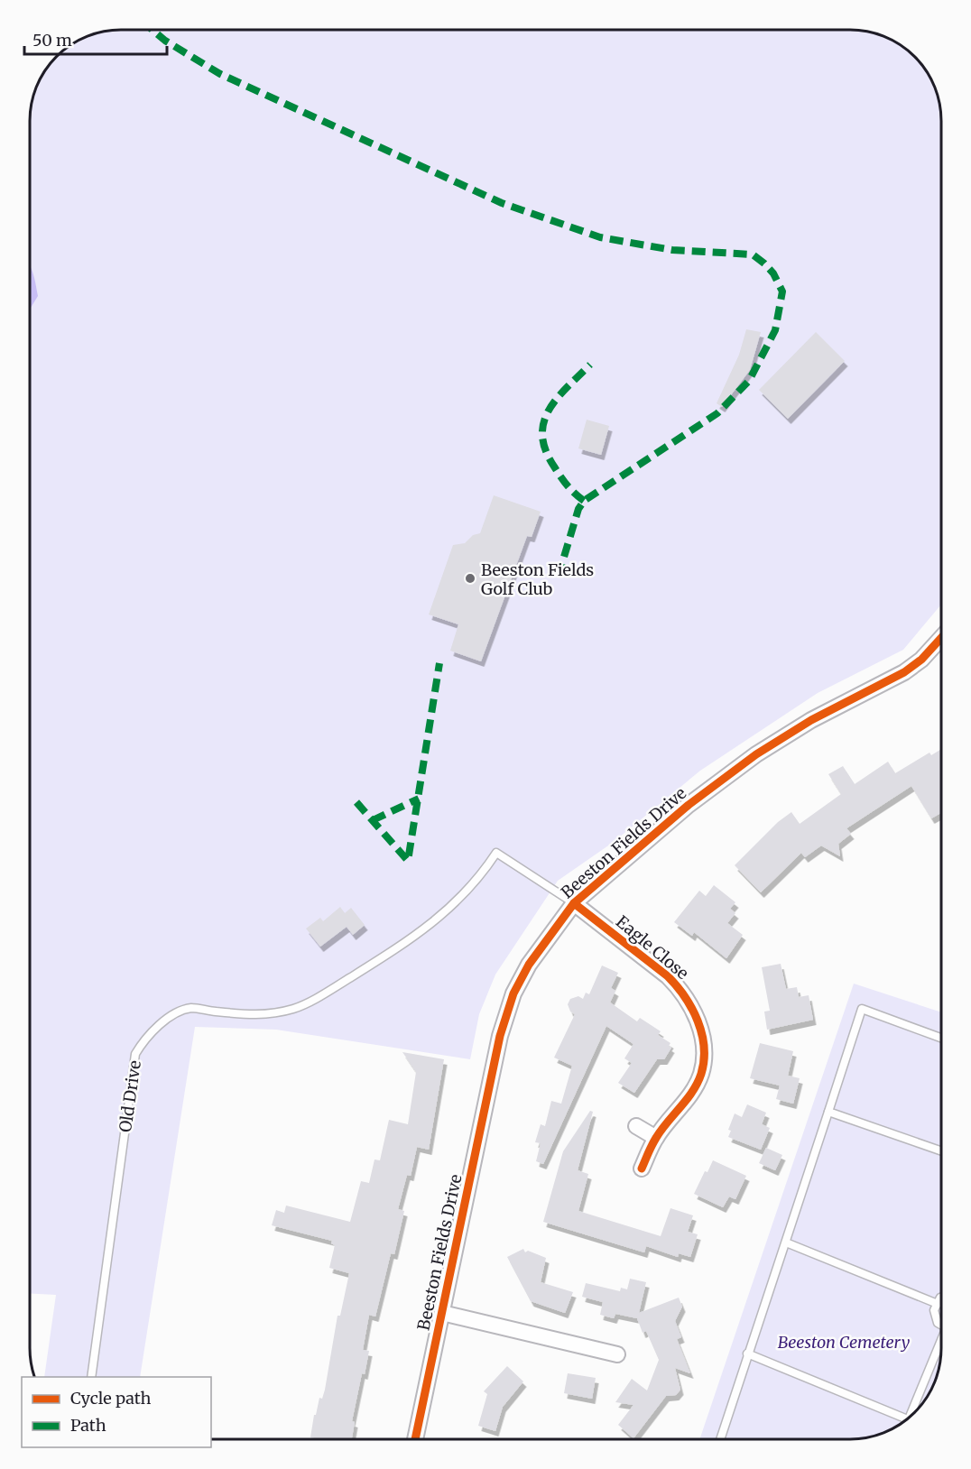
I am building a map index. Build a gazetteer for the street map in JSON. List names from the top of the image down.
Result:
{
  "streets": {
    "street": ["Beeston Fields Drive", "Eagle Close"],
    "lane": ["Old Drive"]
  },
  "crossings": [
    ["Beeston Fields Drive", "Eagle Close"],
    ["Beeston Fields Drive", "Old Drive"],
    ["Eagle Close", "Old Drive"]
  ],
  "parks": ["Beeston Cemetery"],
  "places": ["Beeston Fields Golf Club"],
  "legend": ["Cycle path", "Path"],
  "scale_bar": "50 m"
}
